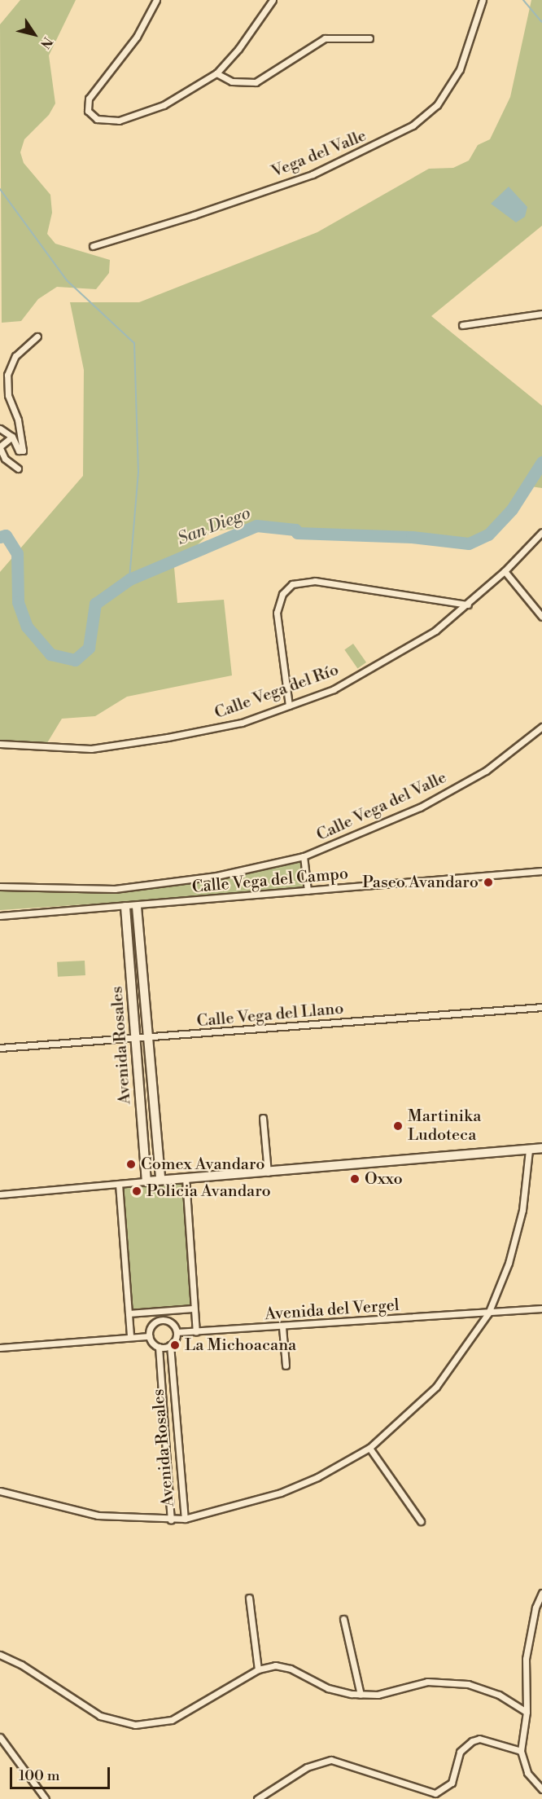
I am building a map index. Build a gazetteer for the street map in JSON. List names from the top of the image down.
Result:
{
  "streets": {
    "street": [
      "Vega del Valle",
      "Calle Vega del Río",
      "Calle Vega del Valle",
      "Calle Vega del Campo",
      "Calle Vega del Llano",
      "Avenida Rosales",
      "Avenida del Vergel"
    ]
  },
  "crossings": [
    ["Calle Vega del Valle", "Calle Vega del Campo"],
    ["Calle Vega del Campo", "Avenida Rosales"],
    ["Calle Vega del Llano", "Avenida Rosales"],
    ["Avenida Rosales", "Avenida del Vergel"]
  ],
  "water": ["San Diego"],
  "places": [
    "Paseo Avandaro",
    "Martinika Ludoteca",
    "Comex Avandaro",
    "Oxxo",
    "Policia Avandaro",
    "La Michoacana"
  ],
  "scale_bar": "100 m",
  "north": "bottom right"
}
